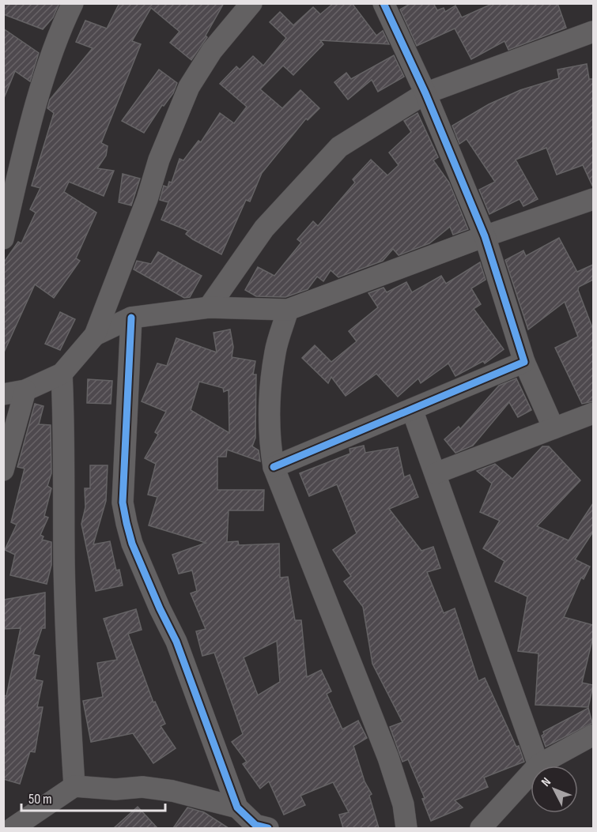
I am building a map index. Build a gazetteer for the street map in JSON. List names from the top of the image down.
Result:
{
  "scale_bar": "50 m",
  "north": "top left"
}
